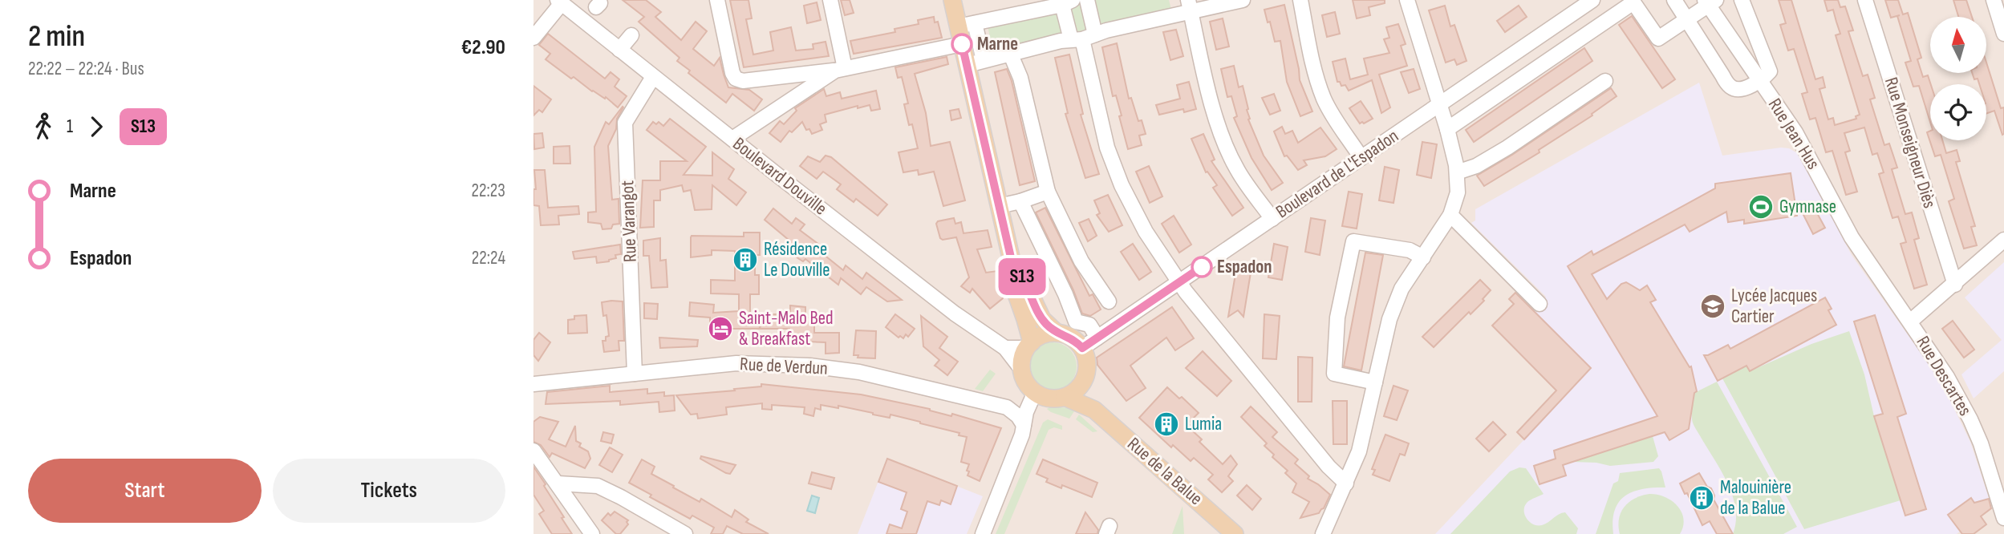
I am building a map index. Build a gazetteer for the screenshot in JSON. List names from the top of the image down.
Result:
{
  "streets": {
    "main road": ["Rue de la Balue"],
    "street": [
      "Rue Jean Hus",
      "Rue Monseigneur Diès",
      "Boulevard de L'Espadon",
      "Boulevard Douville",
      "Rue Varangot",
      "Rue de Verdun",
      "Rue Descartes"
    ]
  },
  "crossings": [
    ["Rue Jean Hus", "Rue Descartes"],
    ["Rue Monseigneur Diès", "Rue Descartes"],
    ["Boulevard de L'Espadon", "Boulevard Douville"],
    ["Boulevard de L'Espadon", "Rue de la Balue"],
    ["Boulevard Douville", "Rue Varangot"],
    ["Boulevard Douville", "Rue de la Balue"],
    ["Rue Varangot", "Rue de Verdun"]
  ],
  "places": {
    "other": ["Marne", "Espadon"],
    "sports": ["Gymnase"],
    "building": ["Résidence Le Douville", "Lumia", "Malouinière de la Balue"],
    "school or university": ["Lycée Jacques Cartier"],
    "hotel": ["Saint-Malo Bed & Breakfast"]
  },
  "lines": ["bus line S13"],
  "north": "top",
  "page": {
    "heading": ["2 min", "22:22 – 22:24 · Bus", "€2.90"],
    "on_map": "S13",
    "legs": ["1", "S13"],
    "list": [
      {
        "name": "Marne",
        "value": "22:23"
      },
      {
        "name": "Espadon",
        "value": "22:24"
      }
    ],
    "buttons": ["Start", "Tickets"]
  }
}
